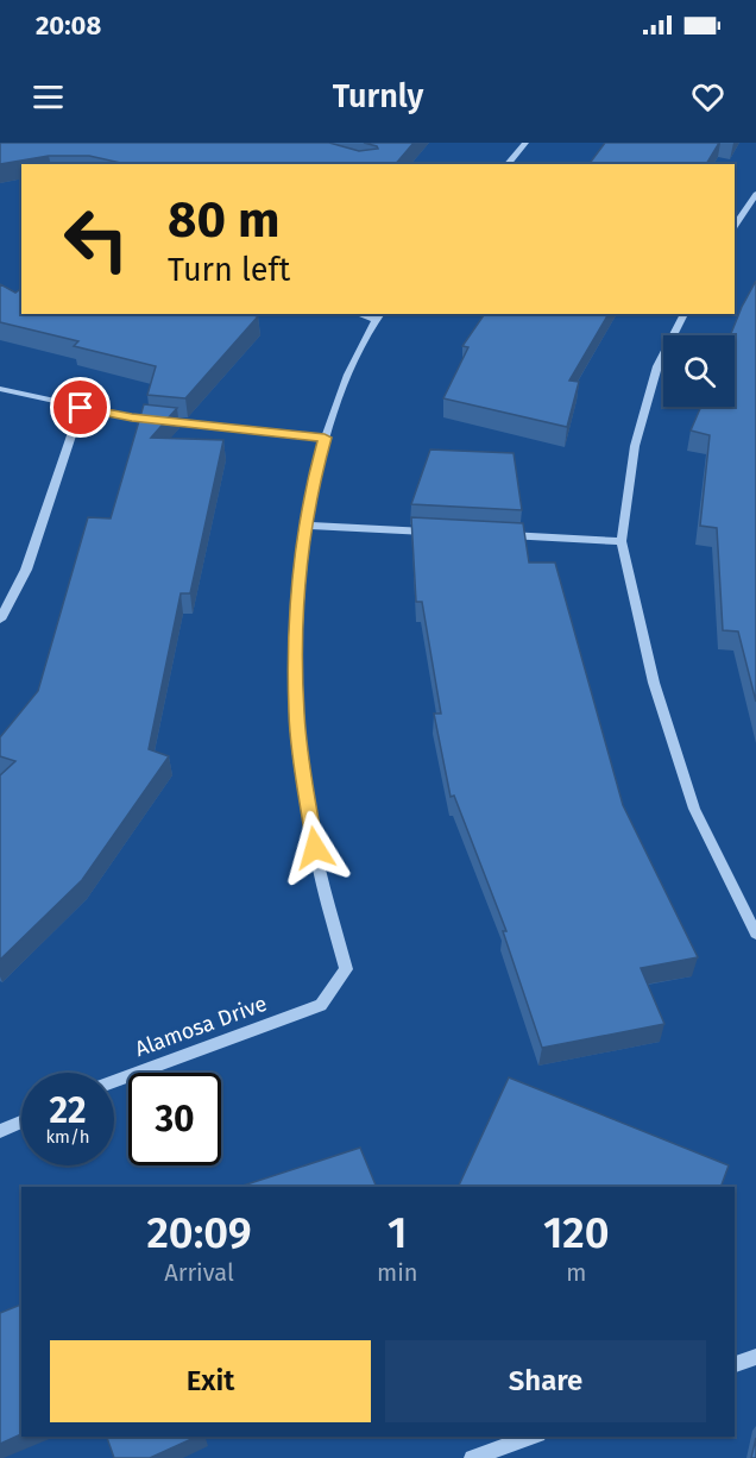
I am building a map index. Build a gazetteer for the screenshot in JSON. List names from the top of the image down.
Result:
{
  "streets": {
    "street": ["Alamosa Drive"]
  },
  "page": {
    "status": "20:08",
    "header": "Turnly",
    "turn": ["80 m", "Turn left"],
    "speed": "22 km/h",
    "limit": "30",
    "eta": [
      "20:09",
      "Arrival",
      "1",
      "min",
      "120",
      "m"
    ],
    "buttons": ["Exit", "Share"]
  }
}
